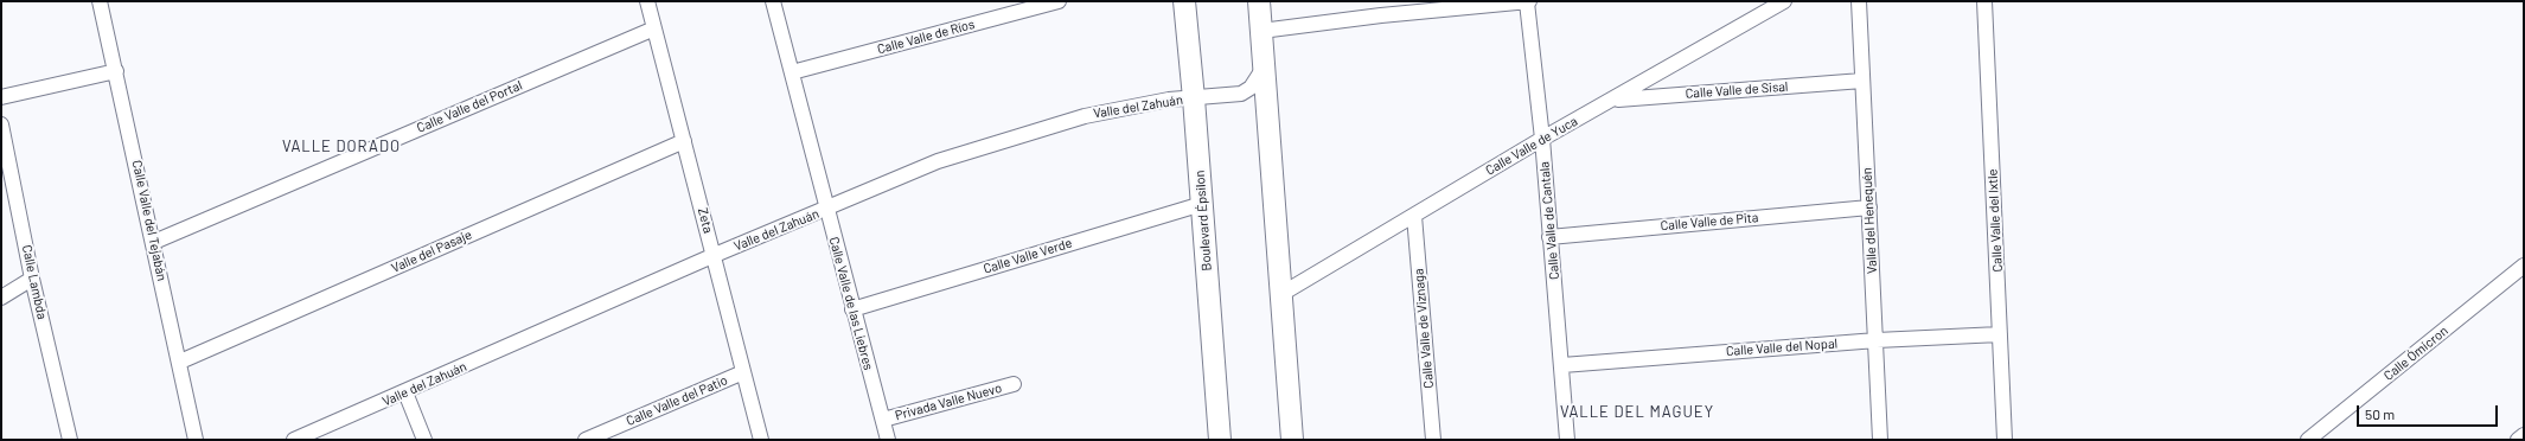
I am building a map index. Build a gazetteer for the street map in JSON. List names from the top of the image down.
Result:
{
  "streets": {
    "street": [
      "Calle Valle de Ríos",
      "Calle Valle de Sisal",
      "Calle Valle del Portal",
      "Valle del Zahuán",
      "Calle Valle de Yuca",
      "Calle Valle del Tejabán",
      "Zeta",
      "Boulevard Épsilon",
      "Calle Valle de Cantala",
      "Valle del Henequén",
      "Calle Valle del Ixtle",
      "Calle Valle de Pita",
      "Valle del Pasaje",
      "Calle Valle Verde",
      "Calle Lambda",
      "Calle Valle de las Liebres",
      "Calle Valle de Viznaga",
      "Calle Valle del Nopal",
      "Calle Ómicron",
      "Calle Valle del Patio",
      "Privada Valle Nuevo"
    ]
  },
  "crossings": [
    ["Calle Valle de Ríos", "Calle Valle de las Liebres"],
    ["Calle Valle de Sisal", "Calle Valle de Yuca"],
    ["Calle Valle de Sisal", "Valle del Henequén"],
    ["Calle Valle del Portal", "Calle Valle del Tejabán"],
    ["Calle Valle del Portal", "Zeta"],
    ["Valle del Zahuán", "Zeta"],
    ["Valle del Zahuán", "Boulevard Épsilon"],
    ["Valle del Zahuán", "Calle Valle de las Liebres"],
    ["Calle Valle de Yuca", "Calle Valle de Cantala"],
    ["Calle Valle de Yuca", "Calle Valle de Viznaga"],
    ["Calle Valle del Tejabán", "Valle del Pasaje"],
    ["Zeta", "Valle del Pasaje"],
    ["Zeta", "Calle Valle del Patio"],
    ["Boulevard Épsilon", "Calle Valle Verde"],
    ["Calle Valle de Cantala", "Calle Valle de Pita"],
    ["Calle Valle de Cantala", "Calle Valle del Nopal"],
    ["Valle del Henequén", "Calle Valle de Pita"],
    ["Valle del Henequén", "Calle Valle del Nopal"],
    ["Calle Valle del Ixtle", "Calle Valle del Nopal"],
    ["Calle Valle Verde", "Calle Valle de las Liebres"],
    ["Calle Valle de las Liebres", "Privada Valle Nuevo"]
  ],
  "districts": ["VALLE DORADO", "VALLE DEL MAGUEY"],
  "scale_bar": "50 m"
}
